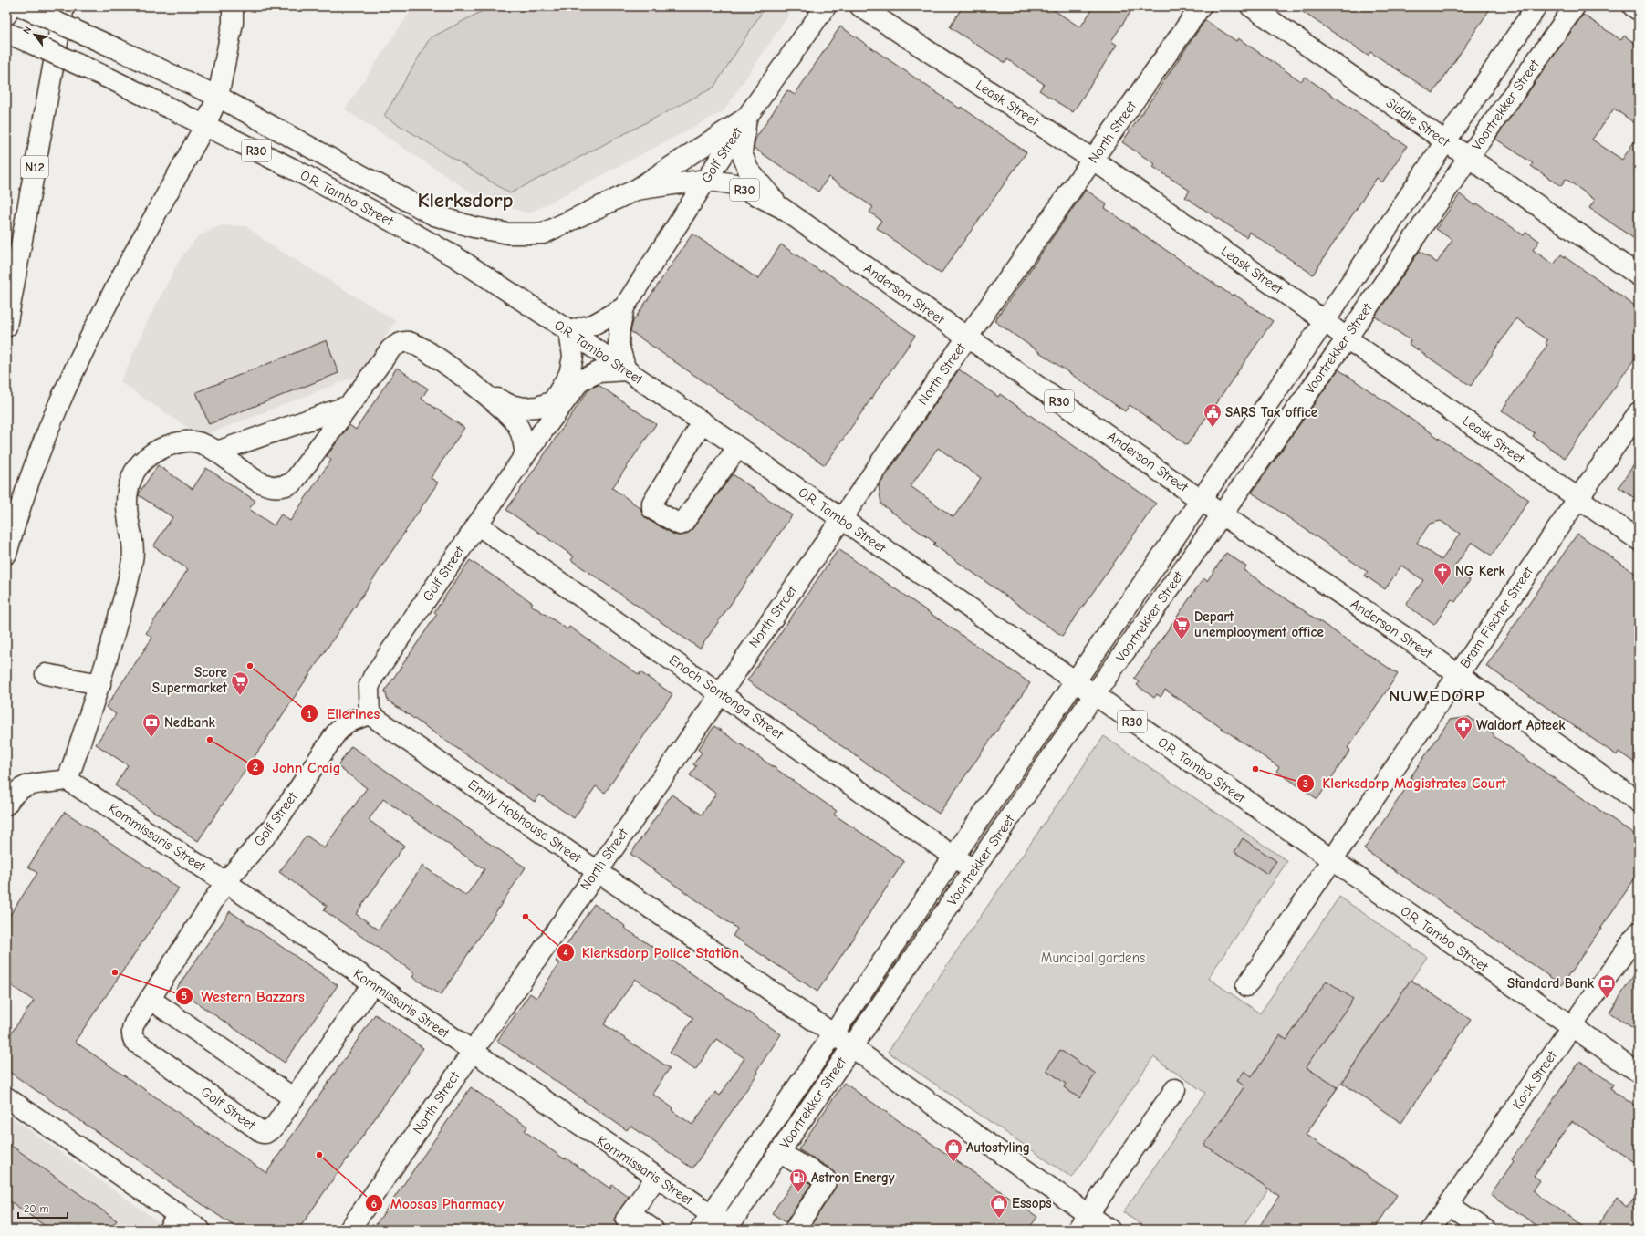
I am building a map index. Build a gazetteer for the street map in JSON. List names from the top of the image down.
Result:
{
  "streets": {
    "main road": [
      "Leask Street",
      "Voortrekker Street",
      "Siddle Street",
      "North Street",
      "R30",
      "Golf Street",
      "N12",
      "O.R. Tambo Street",
      "Anderson Street",
      "Bram Fischer Street",
      "Enoch Sontonga Street",
      "Emily Hobhouse Street",
      "Kommissaris Street",
      "Kock Street"
    ]
  },
  "crossings": [
    ["Leask Street", "Voortrekker Street"],
    ["Leask Street", "North Street"],
    ["Leask Street", "Bram Fischer Street"],
    ["Voortrekker Street", "Siddle Street"],
    ["Voortrekker Street", "O.R. Tambo Street"],
    ["Voortrekker Street", "Anderson Street"],
    ["Voortrekker Street", "Enoch Sontonga Street"],
    ["Voortrekker Street", "Emily Hobhouse Street"],
    ["Voortrekker Street", "Kommissaris Street"],
    ["North Street", "O.R. Tambo Street"],
    ["North Street", "Anderson Street"],
    ["North Street", "Enoch Sontonga Street"],
    ["North Street", "Emily Hobhouse Street"],
    ["North Street", "Kommissaris Street"],
    ["Golf Street", "O.R. Tambo Street"],
    ["Golf Street", "Anderson Street"],
    ["Golf Street", "Enoch Sontonga Street"],
    ["Golf Street", "Emily Hobhouse Street"],
    ["Golf Street", "Kommissaris Street"],
    ["O.R. Tambo Street", "Anderson Street"],
    ["O.R. Tambo Street", "Bram Fischer Street"],
    ["O.R. Tambo Street", "Kock Street"],
    ["Anderson Street", "Bram Fischer Street"]
  ],
  "districts": ["Klerksdorp", "NUWEDORP"],
  "parks": ["Muncipal gardens"],
  "places": {
    "public building": ["SARS Tax office"],
    "church": ["NG Kerk"],
    "supermarket": ["Depart unemplooyment office", "Score Supermarket"],
    "other": [
      "Ellerines",
      "John Craig",
      "Klerksdorp Magistrates Court",
      "Klerksdorp Police Station",
      "Western Bazzars",
      "Moosas Pharmacy"
    ],
    "bank": ["Nedbank", "Standard Bank"],
    "pharmacy": ["Waldorf Apteek"],
    "shop": ["Autostyling", "Essops"],
    "fuel station": ["Astron Energy"]
  },
  "scale_bar": "20 m",
  "north": "top left"
}
